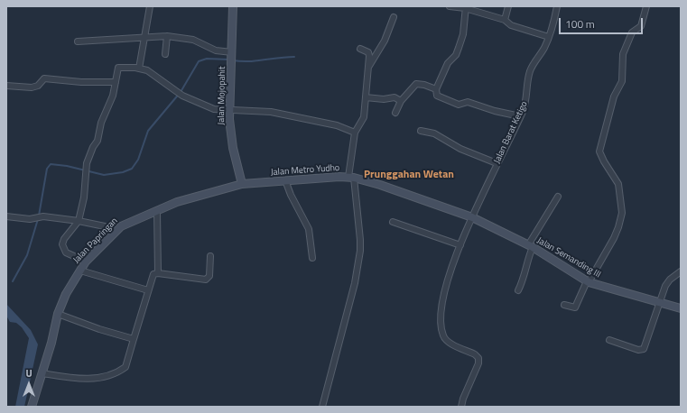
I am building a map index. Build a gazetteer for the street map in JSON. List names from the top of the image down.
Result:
{
  "streets": {
    "street": [
      "Jalan Mojopahit",
      "Jalan Barat Ketigo",
      "Jalan Metro Yudho",
      "Jalan Papringan",
      "Jalan Semanding III"
    ]
  },
  "crossings": [
    ["Jalan Mojopahit", "Jalan Metro Yudho"],
    ["Jalan Mojopahit", "Jalan Papringan"],
    ["Jalan Barat Ketigo", "Jalan Metro Yudho"],
    ["Jalan Barat Ketigo", "Jalan Semanding III"],
    ["Jalan Metro Yudho", "Jalan Papringan"],
    ["Jalan Metro Yudho", "Jalan Semanding III"]
  ],
  "districts": ["Prunggahan Wetan"],
  "scale_bar": "100 m",
  "north": "top"
}
